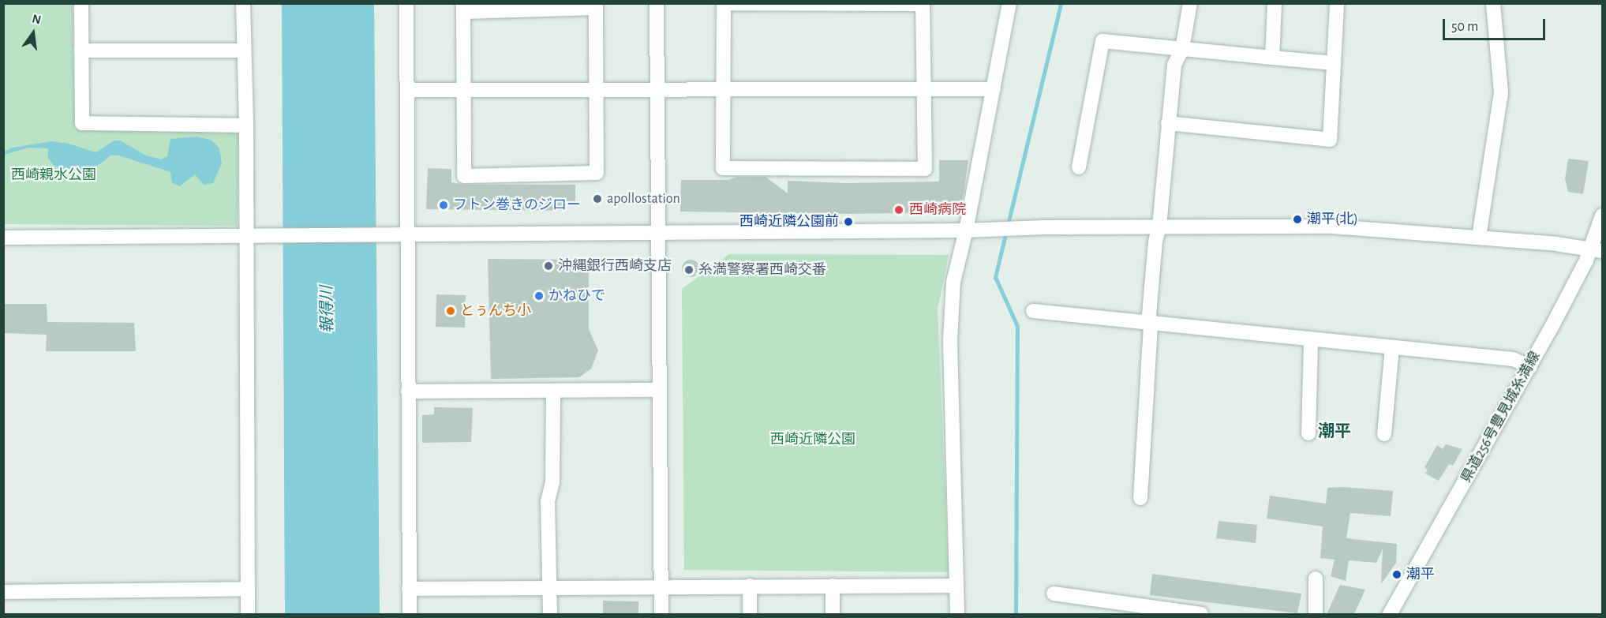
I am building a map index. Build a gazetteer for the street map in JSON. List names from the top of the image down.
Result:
{
  "streets": {
    "street": ["県道256号豊見城糸満線"]
  },
  "districts": ["潮平"],
  "water": ["報得川"],
  "parks": ["西崎親水公園", "西崎近隣公園"],
  "places": [
    "apollostation",
    "フトン巻きのジロー",
    "西崎病院",
    "潮平(北)",
    "西崎近隣公園前",
    "沖縄銀行西崎支店",
    "糸満警察署西崎交番",
    "かねひで",
    "とぅんち小",
    "潮平"
  ],
  "scale_bar": "50 m",
  "north": "top"
}
